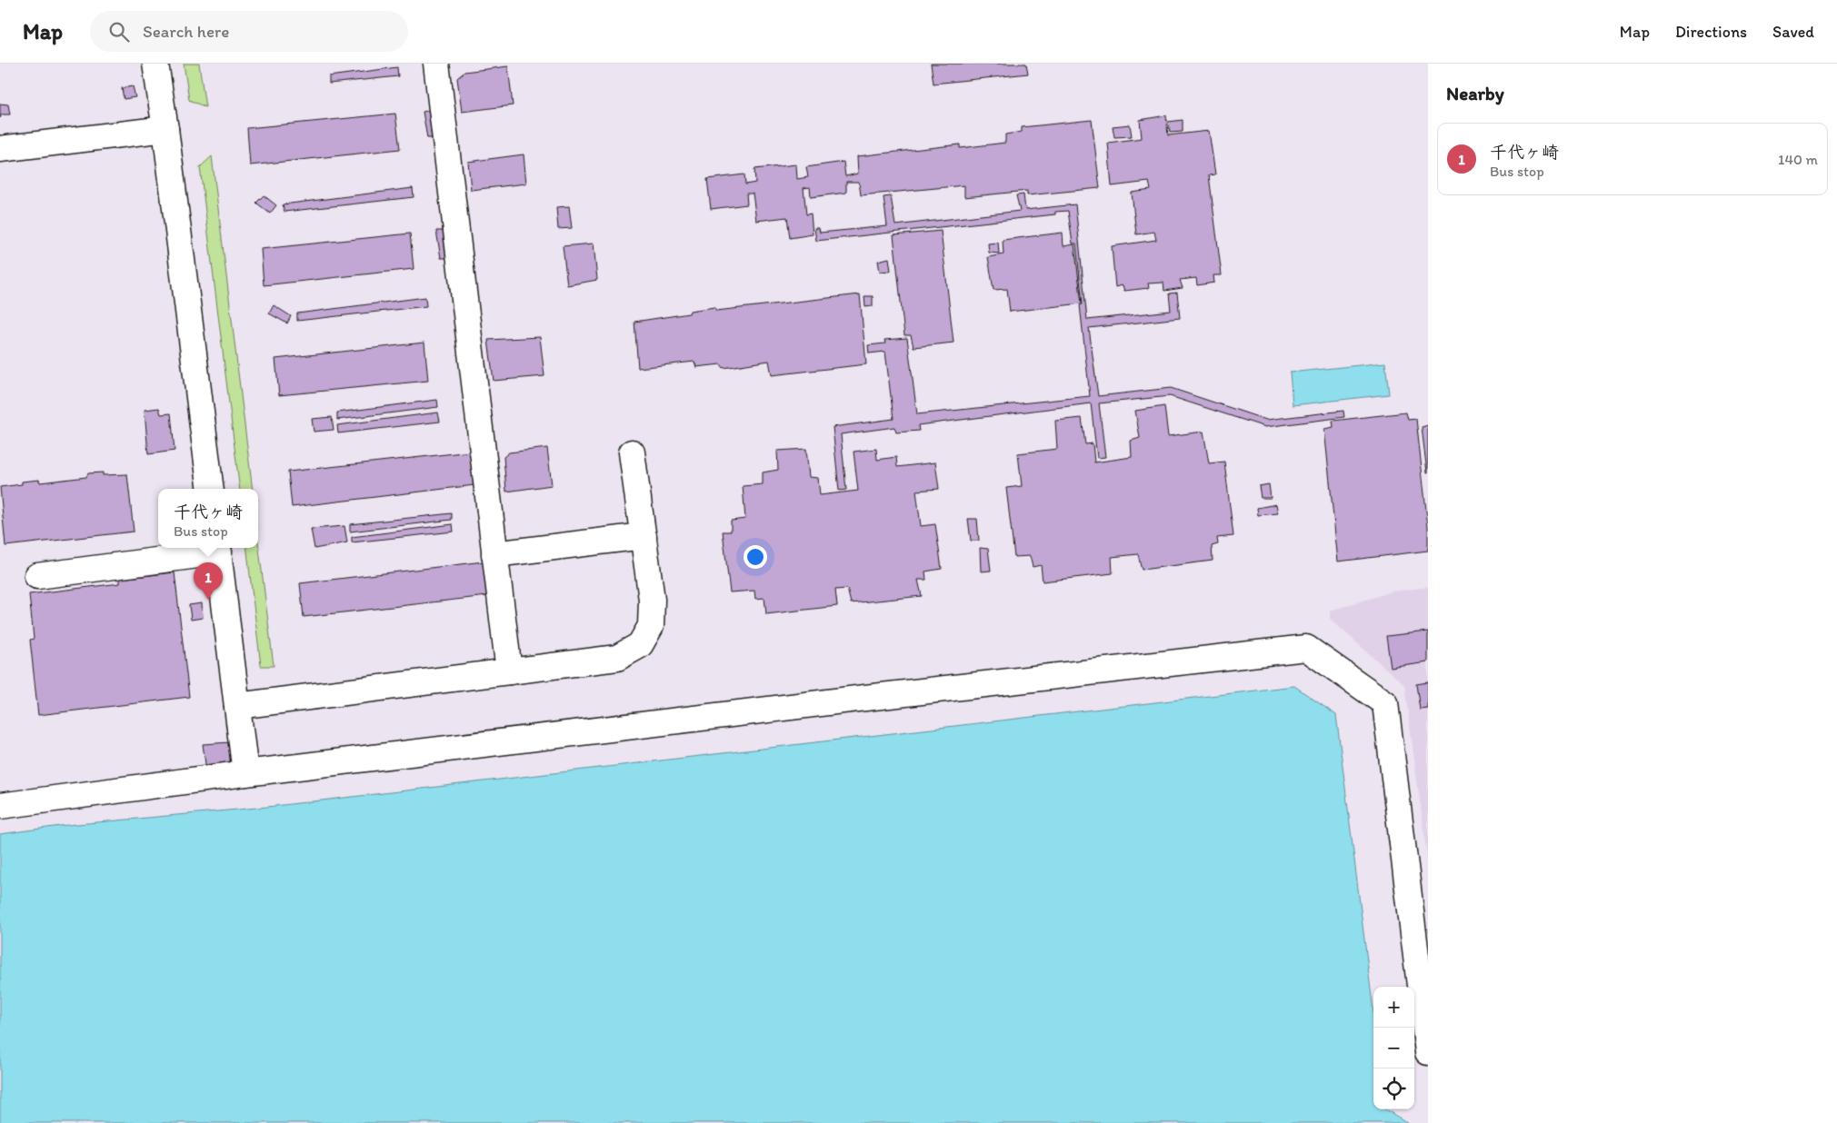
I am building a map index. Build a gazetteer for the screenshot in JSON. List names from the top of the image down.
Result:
{
  "page": {
    "header": "Map",
    "search": "Search here",
    "nav": ["Map", "Directions", "Saved"],
    "heading": "Nearby",
    "list": [
      {
        "mark": "1",
        "name": "千代ヶ崎",
        "note": "Bus stop",
        "value": "140 m"
      }
    ],
    "popup": ["千代ヶ崎", "Bus stop"],
    "pins": "1",
    "map_buttons": ["+", "−"]
  }
}
